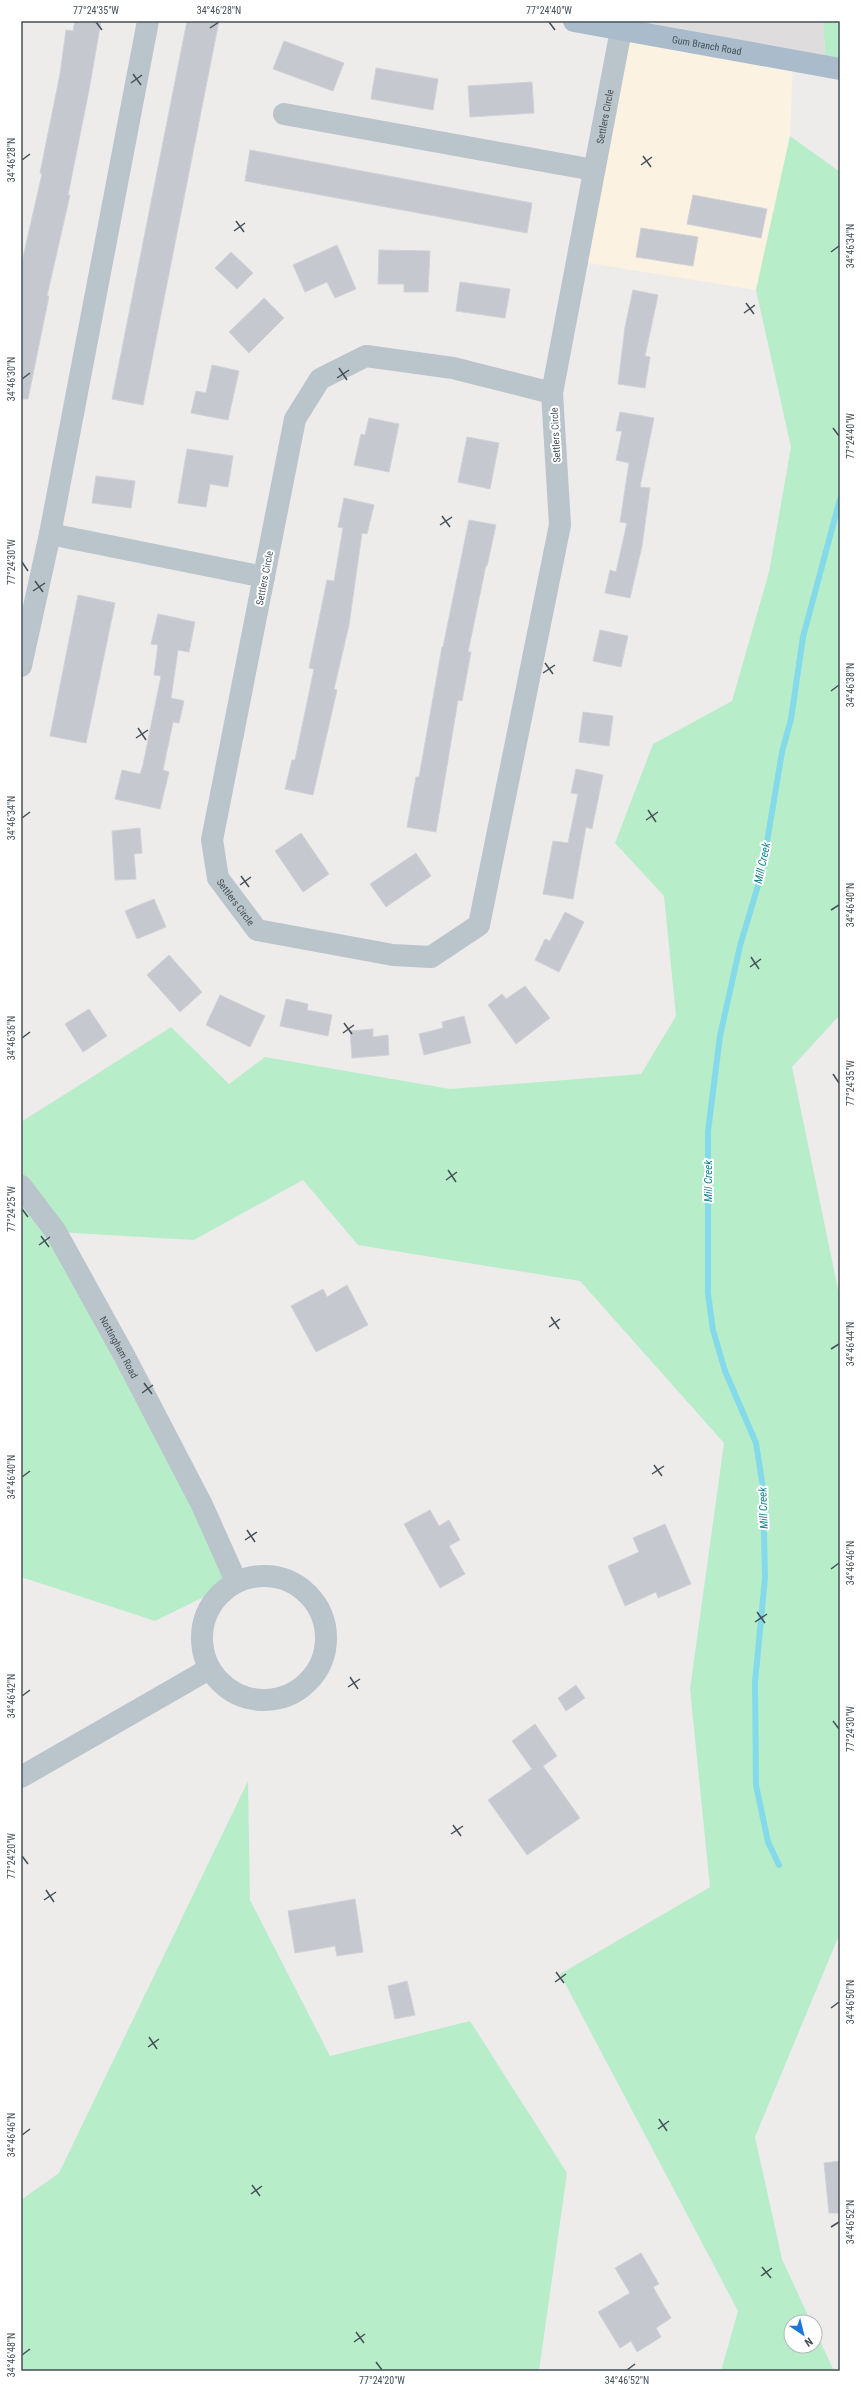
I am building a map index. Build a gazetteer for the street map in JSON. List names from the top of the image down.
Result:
{
  "streets": {
    "main road": ["Gum Branch Road"],
    "street": ["Settlers Circle", "Nottingham Road"]
  },
  "crossings": [
    ["Gum Branch Road", "Settlers Circle"]
  ],
  "water": ["Mill Creek"],
  "north": "bottom right",
  "coordinates": [
    "77°24'35\"W",
    "34°46'28\"N",
    "77°24'40\"W",
    "34°46'34\"N",
    "34°46'30\"N",
    "77°24'30\"W",
    "34°46'38\"N",
    "34°46'40\"N",
    "34°46'36\"N",
    "77°24'25\"W",
    "34°46'44\"N",
    "34°46'46\"N",
    "34°46'42\"N",
    "77°24'20\"W",
    "34°46'50\"N",
    "34°46'52\"N",
    "34°46'48\"N"
  ]
}
